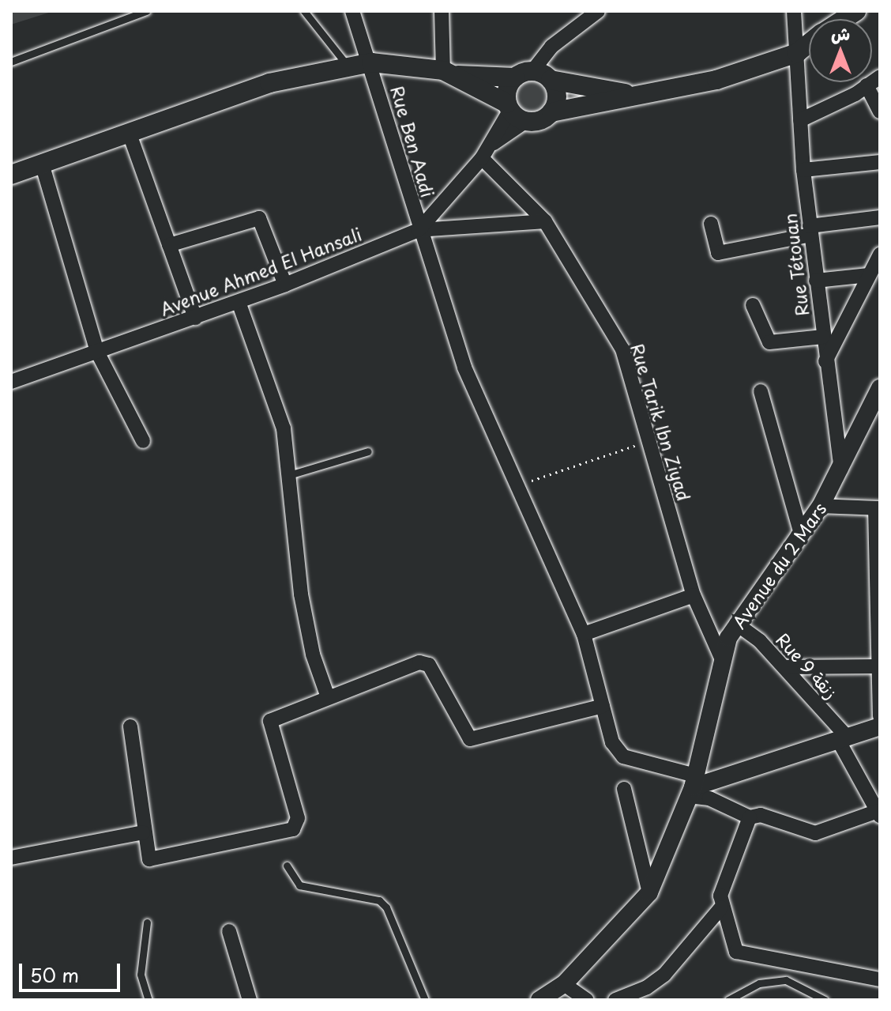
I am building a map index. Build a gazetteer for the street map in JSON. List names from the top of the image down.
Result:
{
  "streets": {
    "street": [
      "Rue Ben Aadi",
      "Rue Tétouan",
      "Avenue Ahmed El Hansali",
      "Rue Tarik Ibn Ziyad",
      "Avenue du 2 Mars",
      "Rue 9 زنقة"
    ]
  },
  "crossings": [
    ["Rue Ben Aadi", "Avenue Ahmed El Hansali"],
    ["Rue Ben Aadi", "Avenue du 2 Mars"],
    ["Rue Tétouan", "Avenue du 2 Mars"],
    ["Avenue Ahmed El Hansali", "Rue Tarik Ibn Ziyad"],
    ["Rue Tarik Ibn Ziyad", "Avenue du 2 Mars"],
    ["Avenue du 2 Mars", "Rue 9 زنقة"]
  ],
  "scale_bar": "50 m",
  "north": "top"
}
